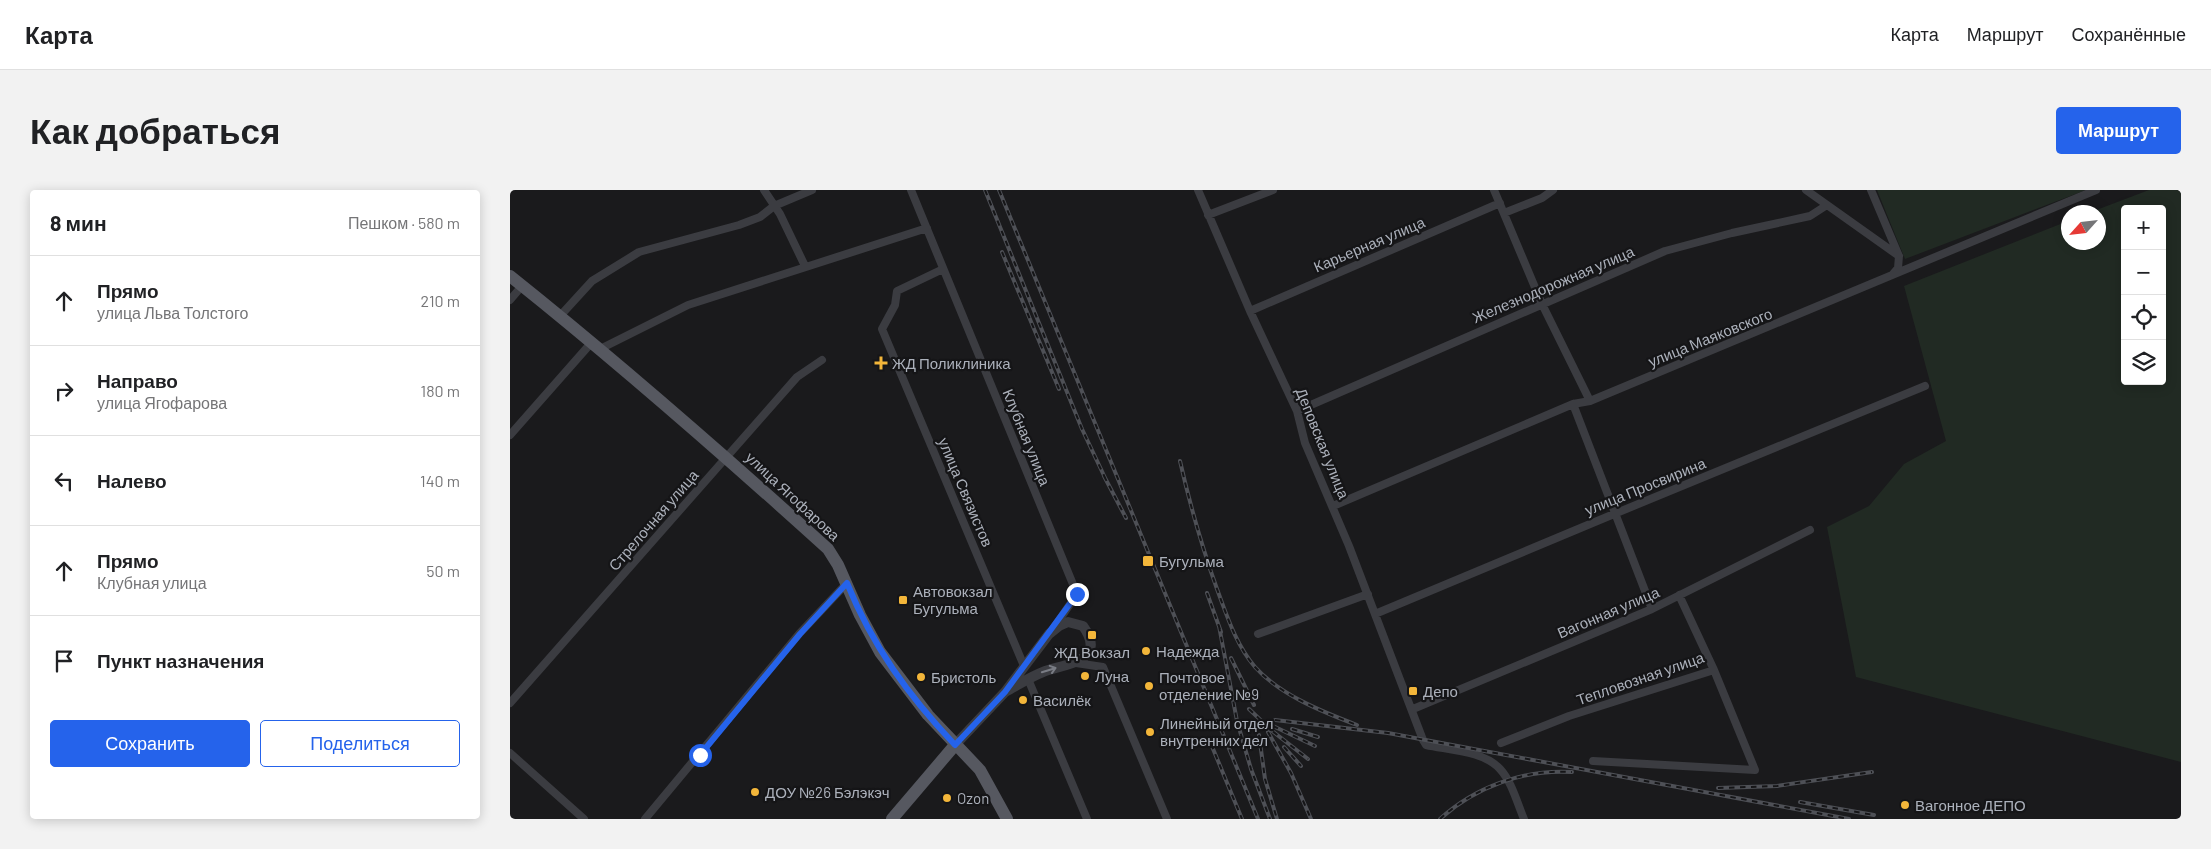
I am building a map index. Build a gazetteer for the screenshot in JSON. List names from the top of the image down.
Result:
{
  "streets": {
    "main road": ["улица Ягофарова"],
    "street": [
      "Карьерная улица",
      "Железнодорожная улица",
      "улица Маяковского",
      "Клубная улица",
      "Деповская улица",
      "улица Просвирина",
      "улица Связистов",
      "Стрелочная улица",
      "Вагонная улица",
      "Тепловозная улица"
    ]
  },
  "crossings": [
    ["Карьерная улица", "Деповская улица"],
    ["Железнодорожная улица", "Деповская улица"],
    ["улица Маяковского", "Деповская улица"],
    ["Клубная улица", "улица Связистов"],
    ["Деповская улица", "улица Просвирина"],
    ["Деповская улица", "Вагонная улица"],
    ["улица Ягофарова", "Стрелочная улица"],
    ["Вагонная улица", "Тепловозная улица"]
  ],
  "places": {
    "health": ["ЖД Поликлиника"],
    "transit": [
      "Бугульма",
      "Автовокзал Бугульма",
      "ЖД Вокзал",
      "Депо"
    ],
    "other": [
      "Надежда",
      "Луна",
      "Бристоль",
      "Почтовое отделение №9",
      "Василёк",
      "Линейный отдел внутренних дел",
      "ДОУ №26 Бэлэкэч",
      "Ozon",
      "Вагонное ДЕПО"
    ]
  },
  "north": "bottom left",
  "page": {
    "header": "Карта",
    "nav": ["Карта", "Маршрут", "Сохранённые"],
    "buttons": [
      "Маршрут",
      ["Сохранить", "Поделиться"]
    ],
    "title": "Как добраться",
    "heading": ["8 мин", "Пешком · 580 m"],
    "map_buttons": ["+", "−"],
    "list": [
      ["Прямо", "улица Льва Толстого", "210 m"],
      ["Направо", "улица Ягофарова", "180 m"],
      ["Налево", "140 m"],
      ["Прямо", "Клубная улица", "50 m"],
      "Пункт назначения"
    ]
  }
}
